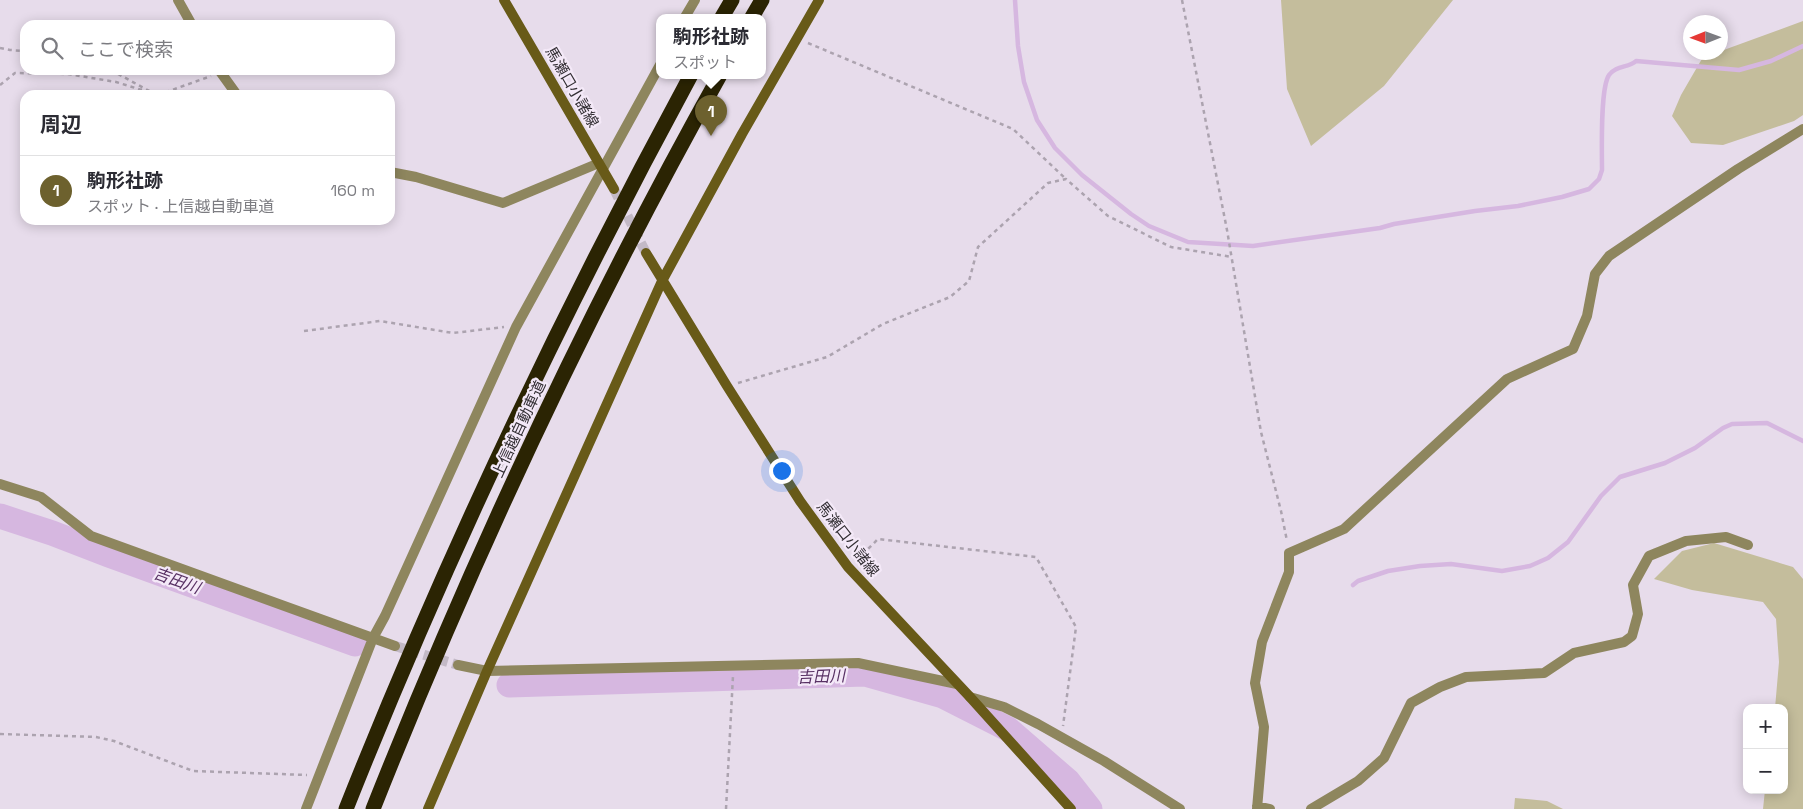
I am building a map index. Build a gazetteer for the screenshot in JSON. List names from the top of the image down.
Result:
{
  "streets": {
    "highway": ["上信越自動車道"],
    "main road": ["馬瀬口小諸線"]
  },
  "water": ["吉田川"],
  "north": "left",
  "page": {
    "popup": ["駒形社跡", "スポット"],
    "search": "ここで検索",
    "heading": "周辺",
    "pins": "1",
    "list": [
      {
        "mark": "1",
        "name": "駒形社跡",
        "note": "スポット · 上信越自動車道",
        "value": "160 m"
      }
    ],
    "map_buttons": ["+", "−"]
  }
}
